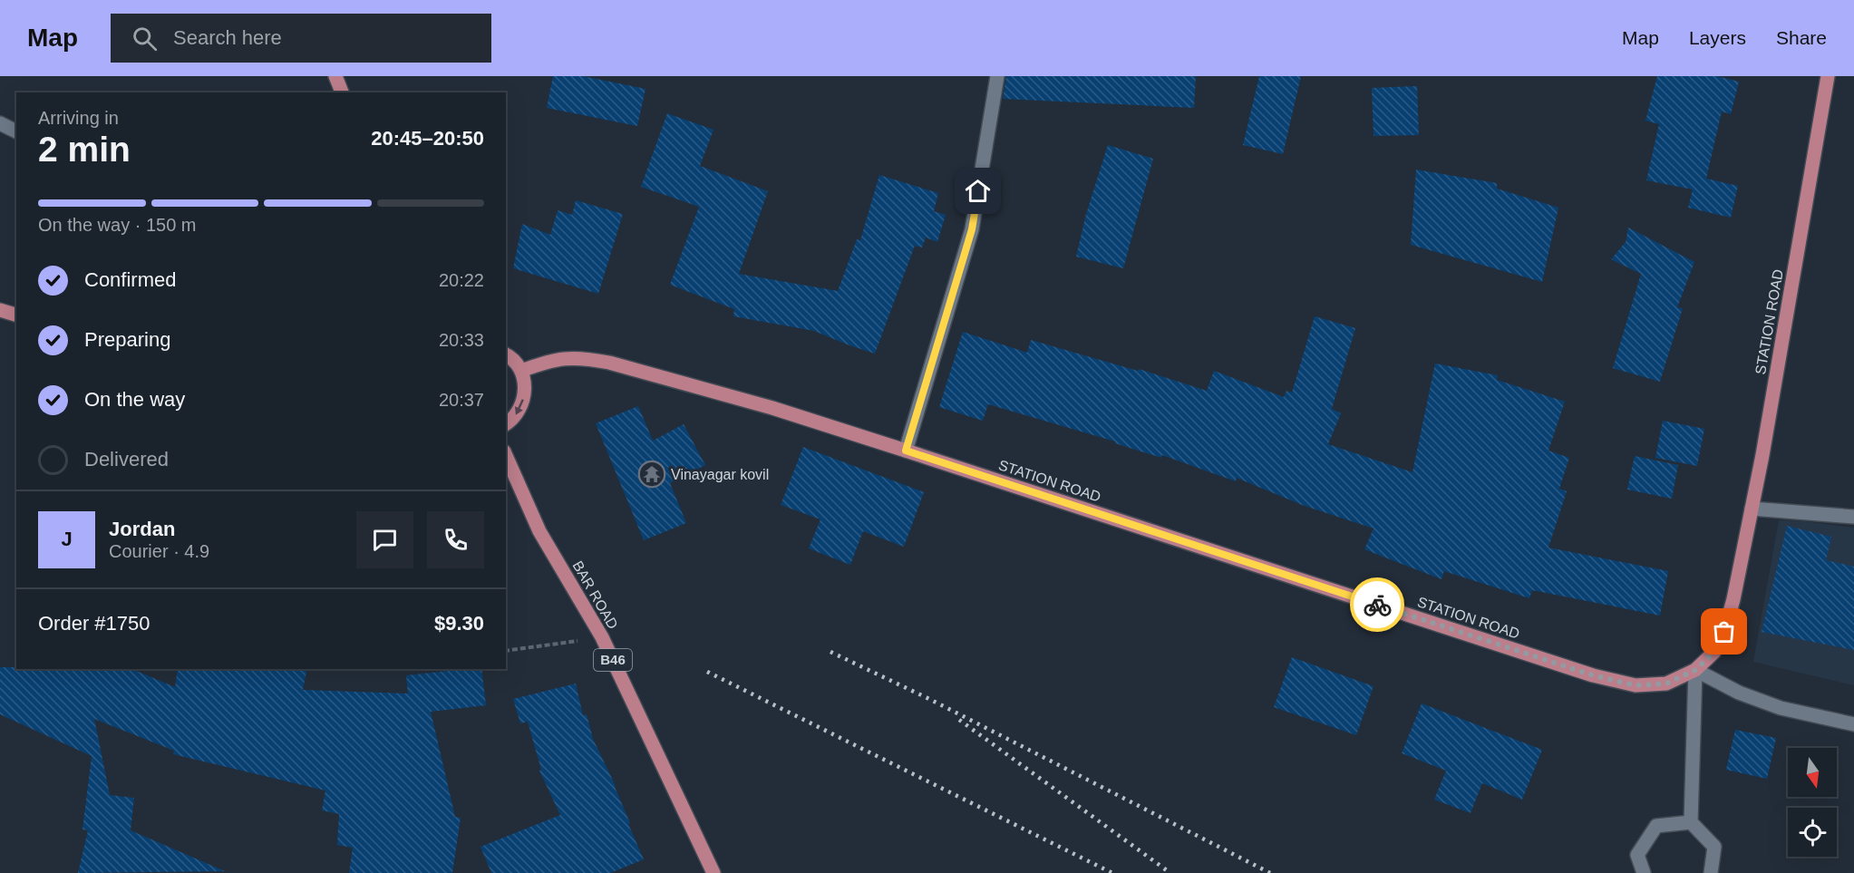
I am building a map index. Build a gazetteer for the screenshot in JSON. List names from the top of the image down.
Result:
{
  "streets": {
    "main road": ["STATION ROAD", "BAR ROAD", "B46"]
  },
  "places": {
    "temple": ["Vinayagar kovil"]
  },
  "north": "bottom",
  "page": {
    "header": "Map",
    "search": "Search here",
    "nav": ["Map", "Layers", "Share"],
    "heading": ["2 min", "Arriving in", "20:45–20:50"],
    "panel": [
      "Jordan",
      "Courier · 4.9",
      "Order #1750",
      "$9.30"
    ],
    "bar": "On the way · 150 m",
    "list": [
      ["Confirmed", "20:22"],
      ["Preparing", "20:33"],
      ["On the way", "20:37"],
      "Delivered"
    ],
    "round": "J"
  }
}
